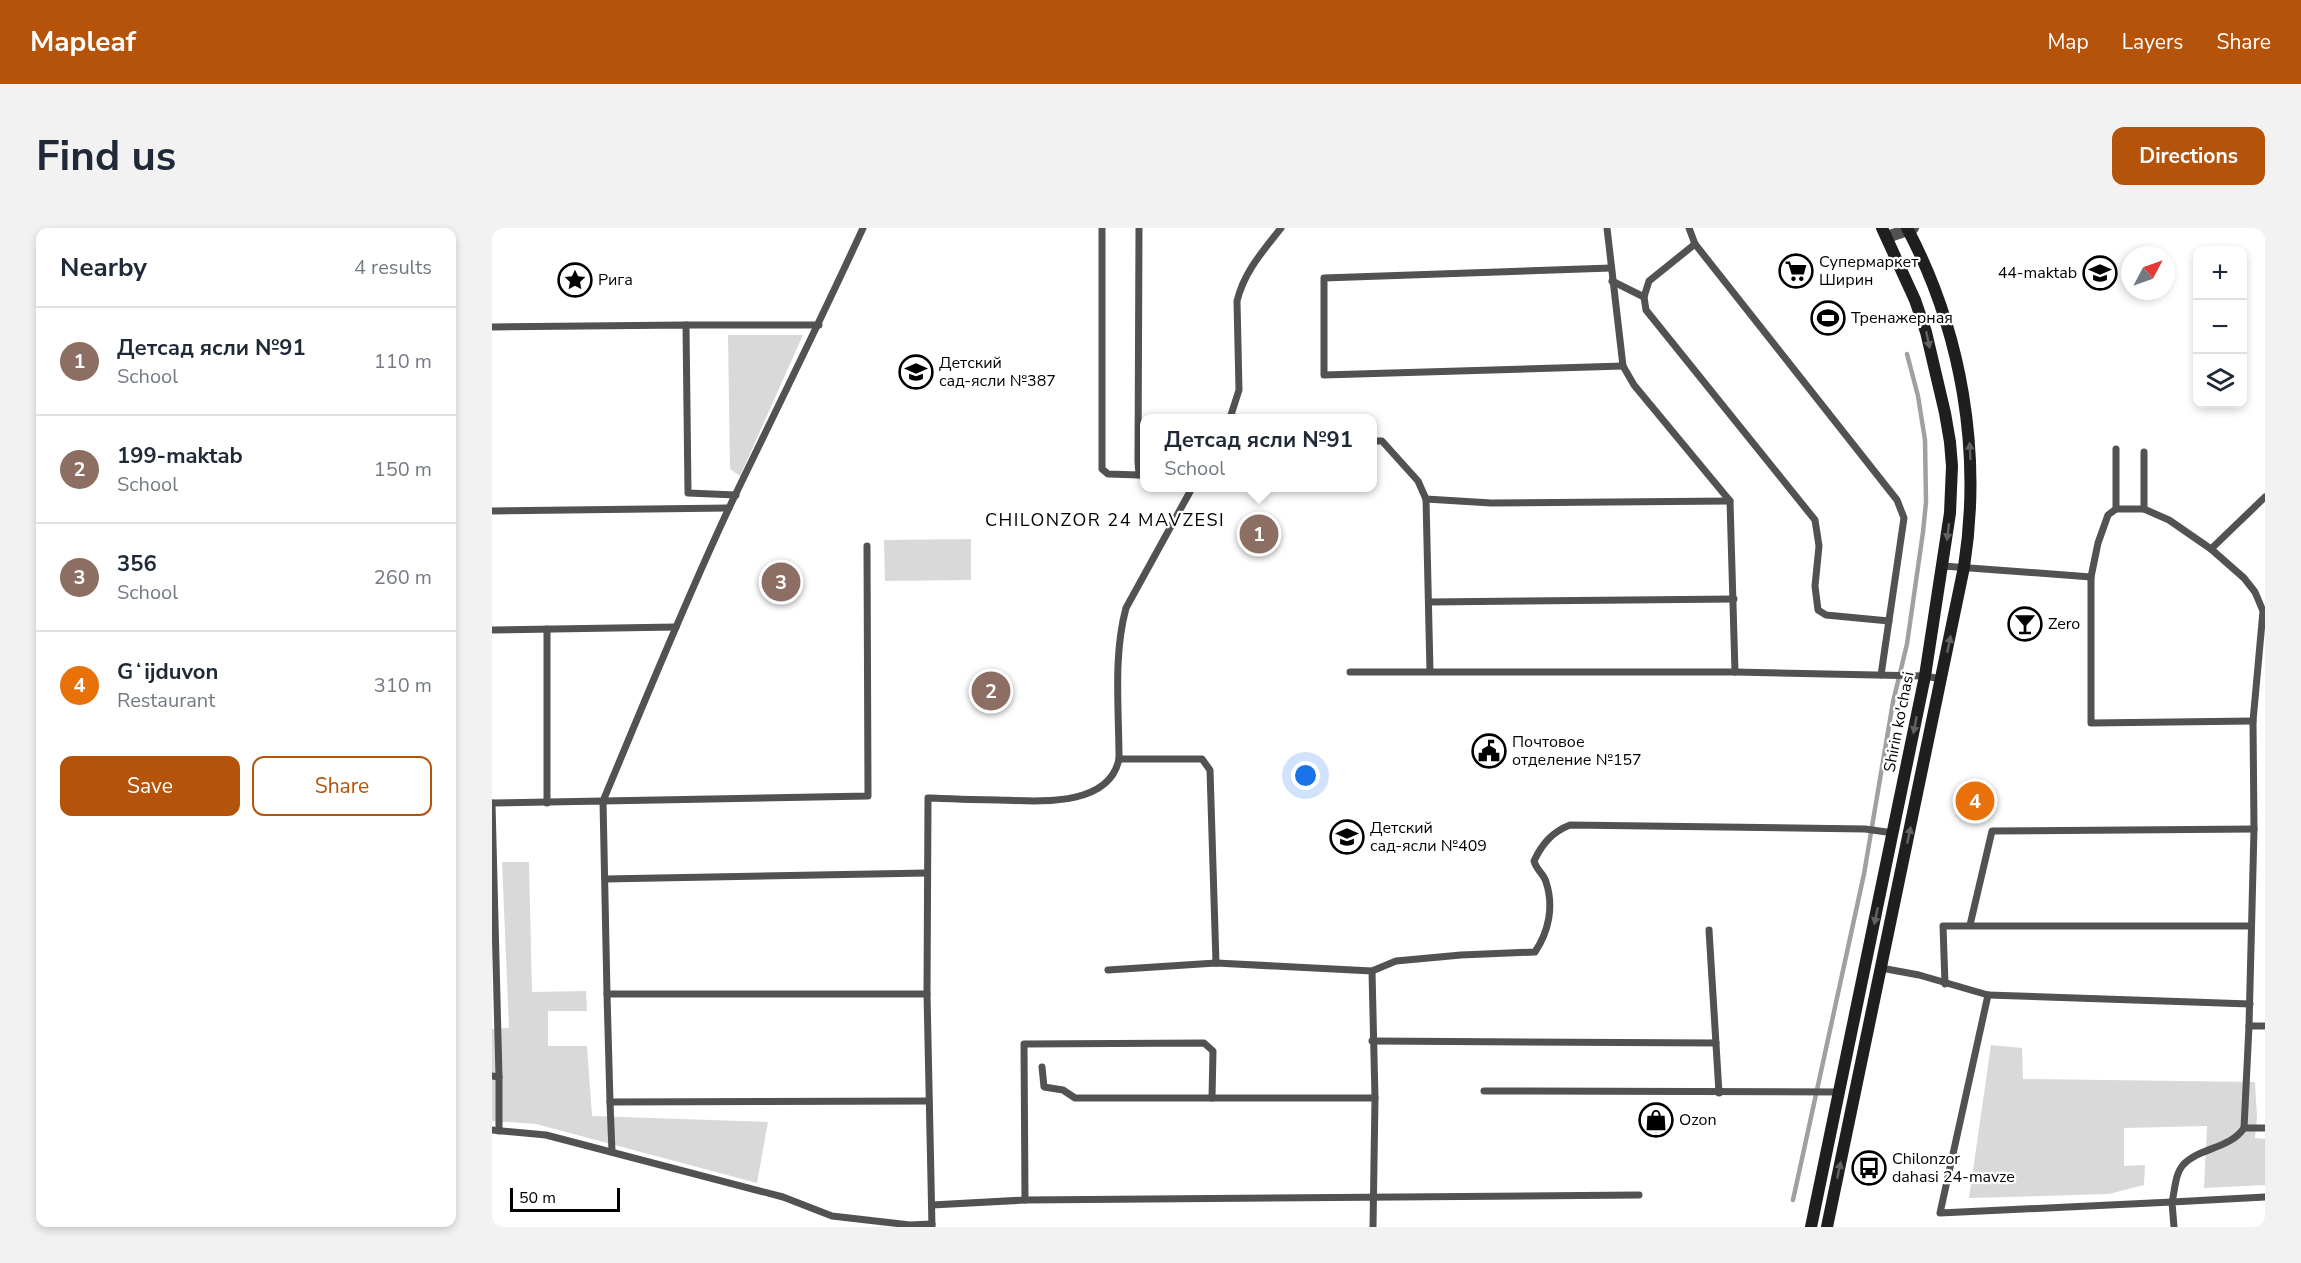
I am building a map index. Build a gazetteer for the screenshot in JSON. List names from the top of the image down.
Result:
{
  "streets": {
    "main road": ["Shirin ko'chasi"]
  },
  "districts": ["CHILONZOR 24 MAVZESI"],
  "places": {
    "supermarket": ["Супермаркет Ширин"],
    "school or university": ["44-maktab", "Детский сад-ясли №387", "Детский сад-ясли №409"],
    "place": ["Рига"],
    "sports": ["Тренажерная"],
    "bar": ["Zero"],
    "public building": ["Почтовое отделение №157"],
    "shop": ["Ozon"],
    "bus stop": ["Chilonzor dahasi 24-mavze"]
  },
  "scale_bar": "50 m",
  "north": "top right",
  "page": {
    "header": "Mapleaf",
    "nav": ["Map", "Layers", "Share"],
    "buttons": [
      "Directions",
      ["Save", "Share"]
    ],
    "title": "Find us",
    "heading": ["Nearby", "4 results"],
    "map_buttons": ["+", "−"],
    "list": [
      {
        "mark": "1",
        "name": "Детсад ясли №91",
        "note": "School",
        "value": "110 m"
      },
      {
        "mark": "2",
        "name": "199-maktab",
        "note": "School",
        "value": "150 m"
      },
      {
        "mark": "3",
        "name": "356",
        "note": "School",
        "value": "260 m"
      },
      {
        "mark": "4",
        "name": "Gʻijduvon",
        "note": "Restaurant",
        "value": "310 m"
      }
    ],
    "popup": ["Детсад ясли №91", "School"],
    "pins": [
      "1",
      "3",
      "2",
      "4"
    ],
    "scale": "50 m"
  }
}
